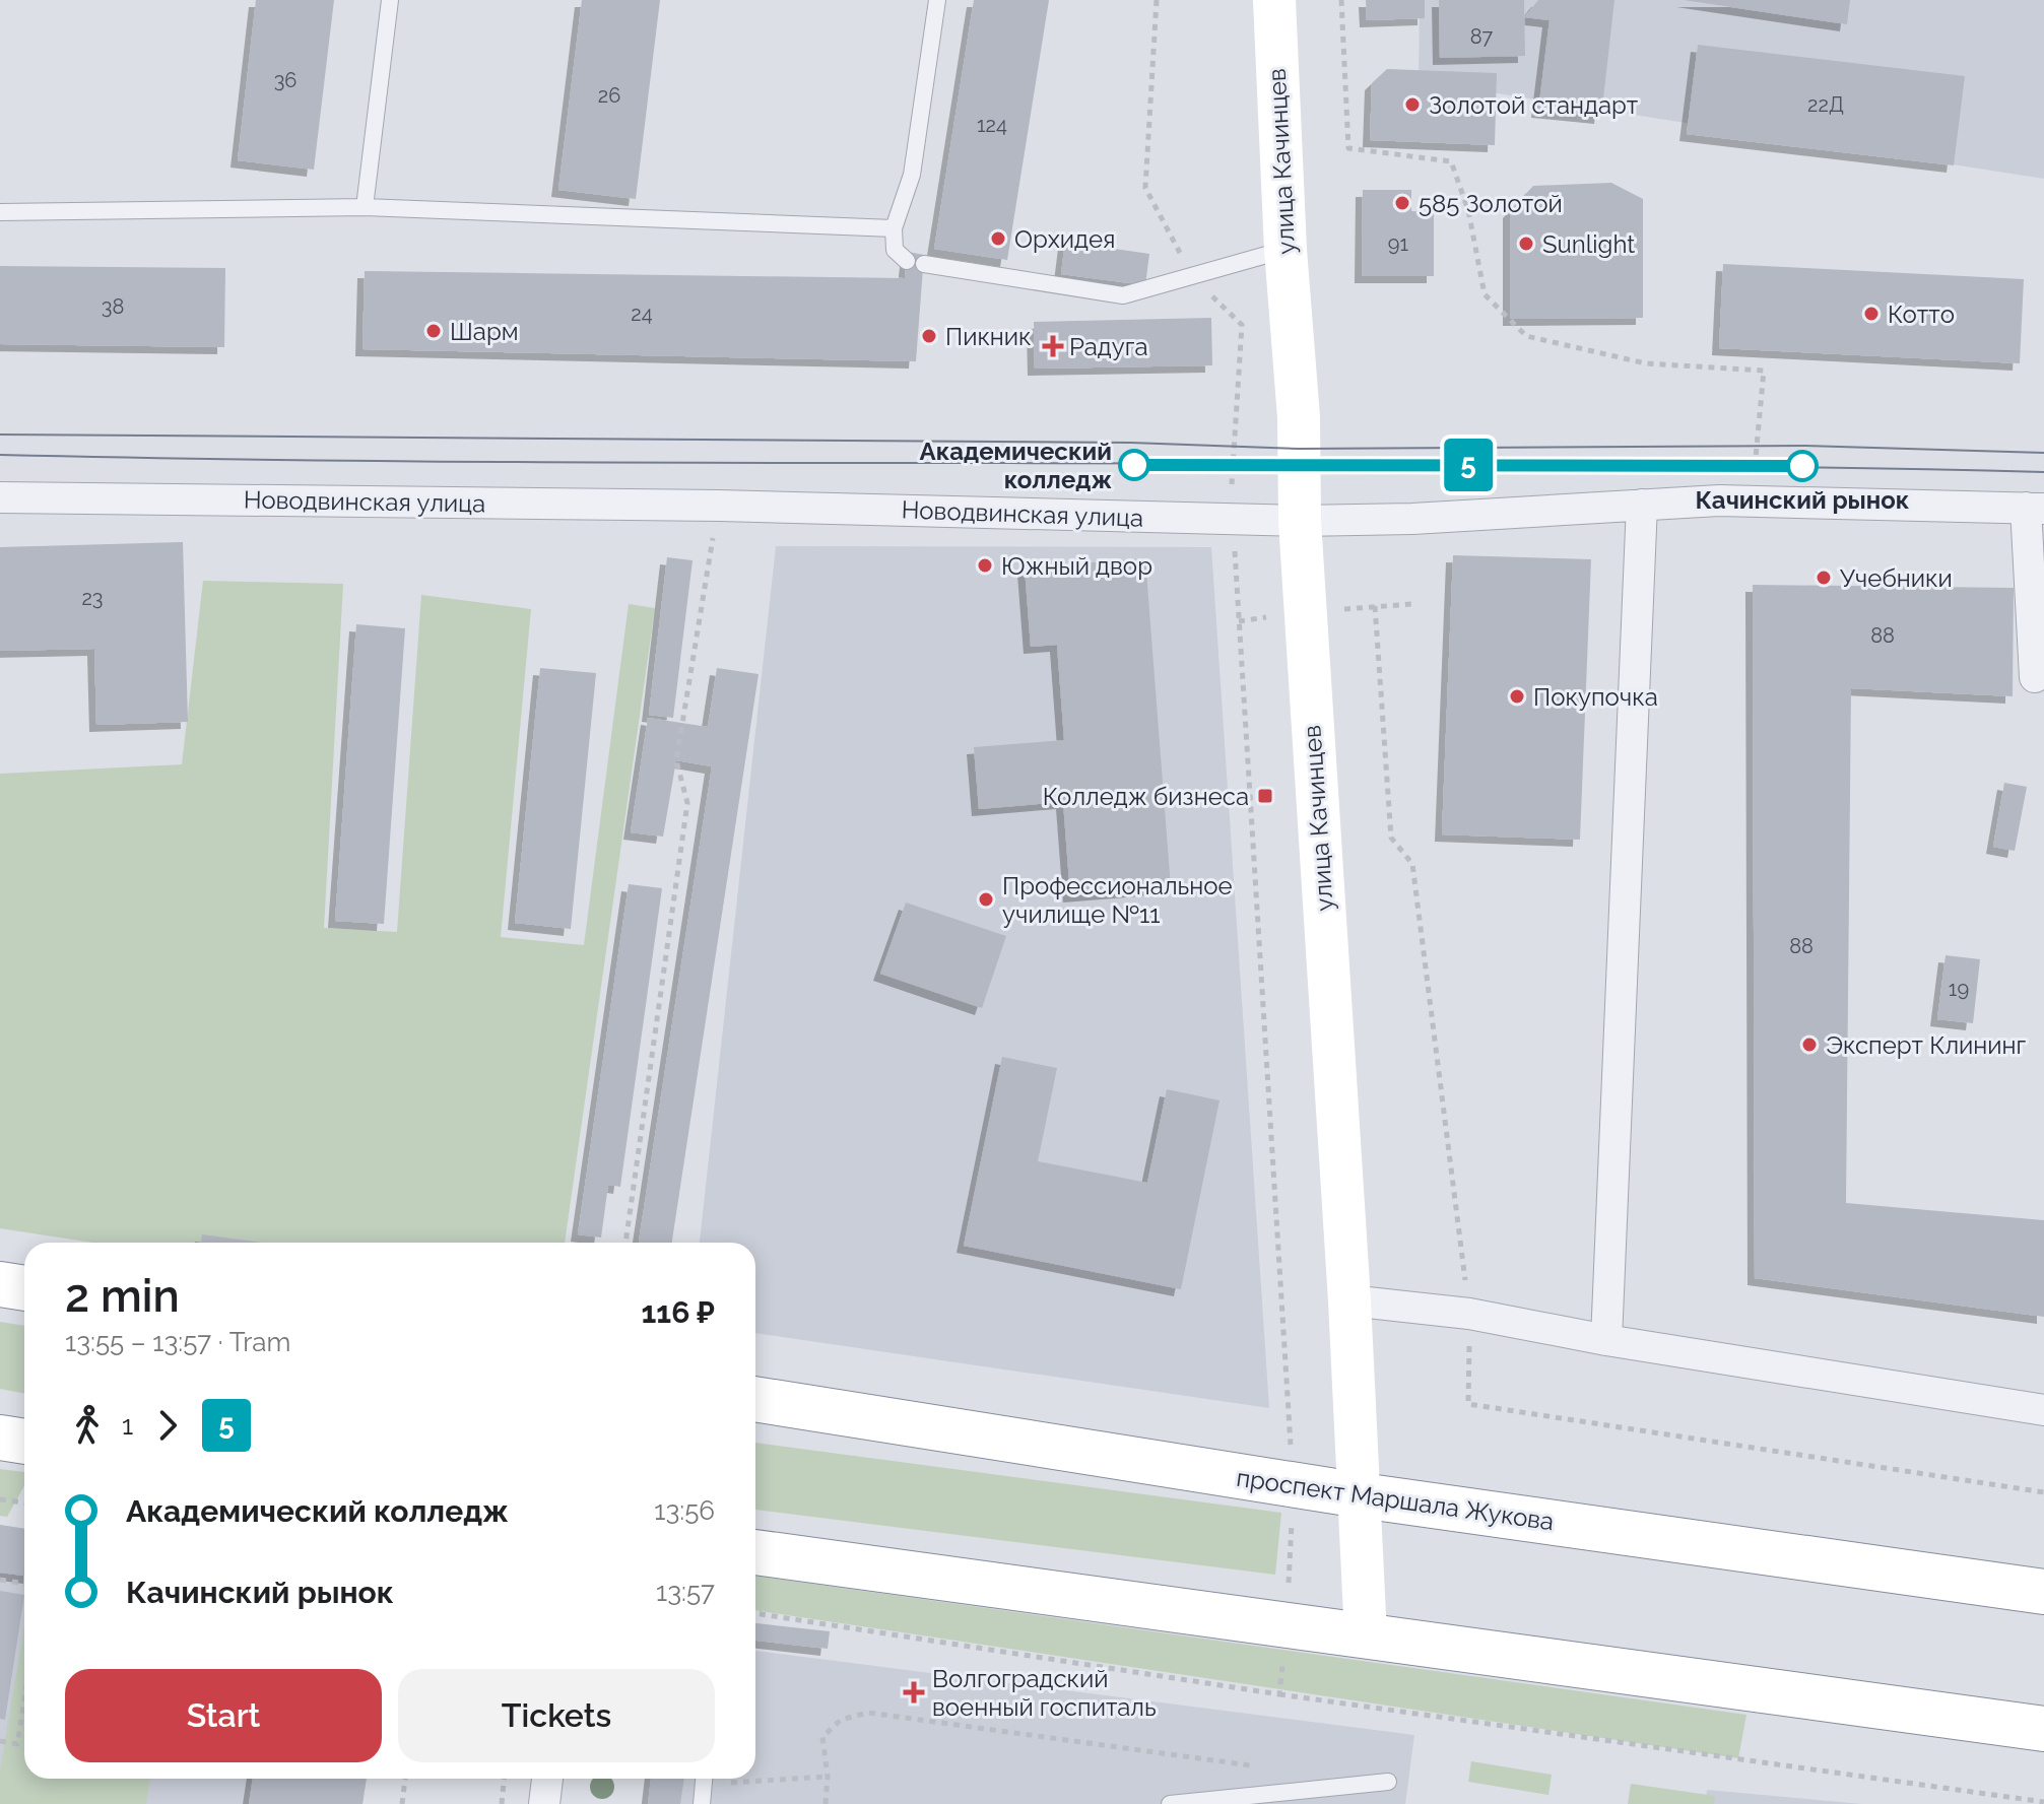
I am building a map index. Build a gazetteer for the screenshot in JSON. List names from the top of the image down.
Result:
{
  "streets": {
    "highway": ["проспект Маршала Жукова"],
    "main road": ["улица Качинцев"],
    "street": ["Новодвинская улица"]
  },
  "crossings": [
    ["улица Качинцев", "Новодвинская улица"],
    ["улица Качинцев", "проспект Маршала Жукова"]
  ],
  "places": {
    "other": [
      "Золотой стандарт",
      "585 Золотой",
      "Орхидея",
      "Sunlight",
      "Котто",
      "Шарм",
      "Пикник",
      "Академический колледж",
      "Качинский рынок",
      "Южный двор",
      "Учебники",
      "Покупочка",
      "Профессиональное училище №11",
      "Эксперт Клининг"
    ],
    "health": ["Радуга", "Волгоградский военный госпиталь"],
    "transit": ["Колледж бизнеса"]
  },
  "lines": ["tram line 5"],
  "house_numbers": [
    "87",
    "36",
    "26",
    "22Д",
    "124",
    "91",
    "38",
    "24",
    "23",
    "88",
    "88",
    "19"
  ],
  "page": {
    "on_map": "5",
    "heading": ["2 min", "13:55 – 13:57 · Tram", "116 ₽"],
    "legs": ["1", "5"],
    "list": [
      {
        "name": "Академический колледж",
        "value": "13:56"
      },
      {
        "name": "Качинский рынок",
        "value": "13:57"
      }
    ],
    "buttons": ["Start", "Tickets"]
  }
}
